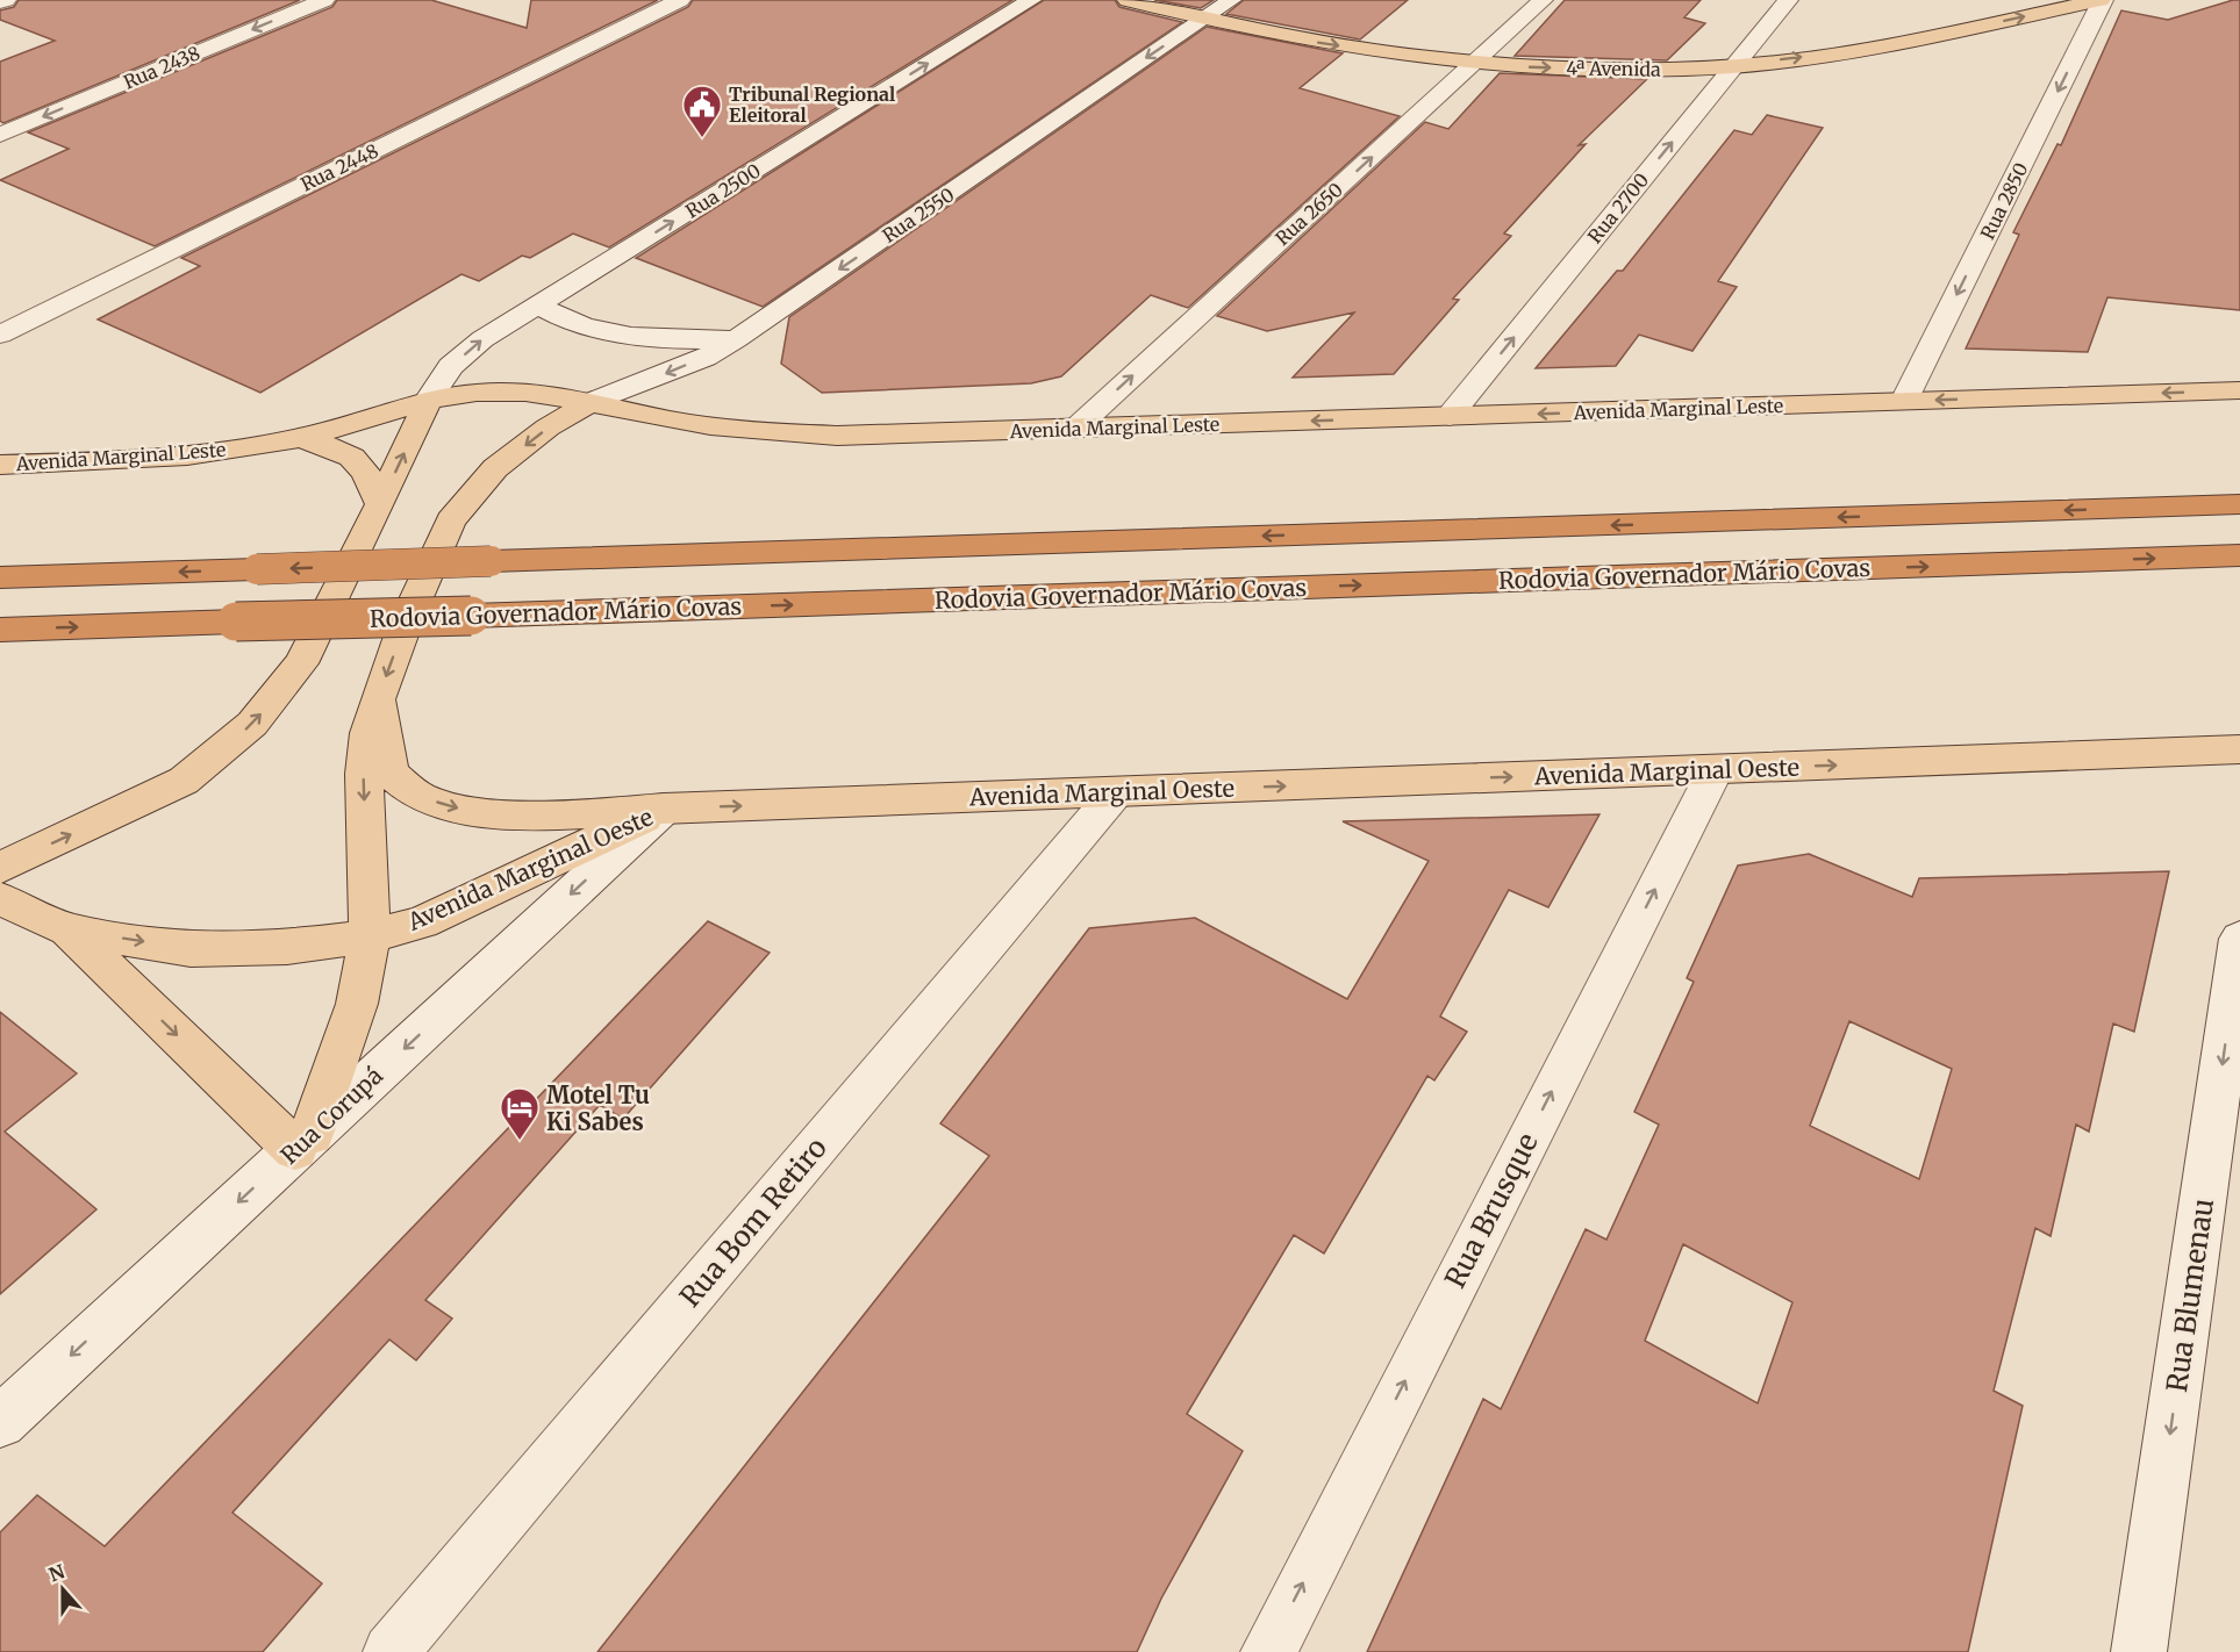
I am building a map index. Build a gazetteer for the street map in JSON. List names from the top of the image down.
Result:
{
  "streets": {
    "highway": ["Rodovia Governador Mário Covas"],
    "main road": ["4ª Avenida", "Avenida Marginal Leste", "Avenida Marginal Oeste"],
    "street": [
      "Rua 2438",
      "Rua 2448",
      "Rua 2500",
      "Rua 2850",
      "Rua 2700",
      "Rua 2650",
      "Rua 2550",
      "Rua Corupá",
      "Rua Brusque",
      "Rua Bom Retiro",
      "Rua Blumenau"
    ]
  },
  "crossings": [
    ["4ª Avenida", "Rua 2850"],
    ["4ª Avenida", "Rua 2700"],
    ["4ª Avenida", "Rua 2650"],
    ["4ª Avenida", "Rua 2550"],
    ["Rua 2500", "Avenida Marginal Leste"],
    ["Rua 2850", "Avenida Marginal Leste"],
    ["Rua 2700", "Avenida Marginal Leste"],
    ["Rua 2650", "Avenida Marginal Leste"],
    ["Rua 2550", "Avenida Marginal Leste"],
    ["Avenida Marginal Oeste", "Rua Corupá"],
    ["Avenida Marginal Oeste", "Rua Brusque"],
    ["Avenida Marginal Oeste", "Rua Bom Retiro"]
  ],
  "one_way": [
    "Rua 2438",
    "4ª Avenida",
    "Rua 2500",
    "Rua 2850",
    "Rua 2700",
    "Rua 2650",
    "Rua 2550",
    "Avenida Marginal Leste",
    "Avenida Marginal Oeste",
    "Rua Corupá",
    "Rua Brusque",
    "Rua Blumenau"
  ],
  "places": {
    "public building": ["Tribunal Regional Eleitoral"],
    "hotel": ["Motel Tu Ki Sabes"]
  },
  "north": "top"
}
